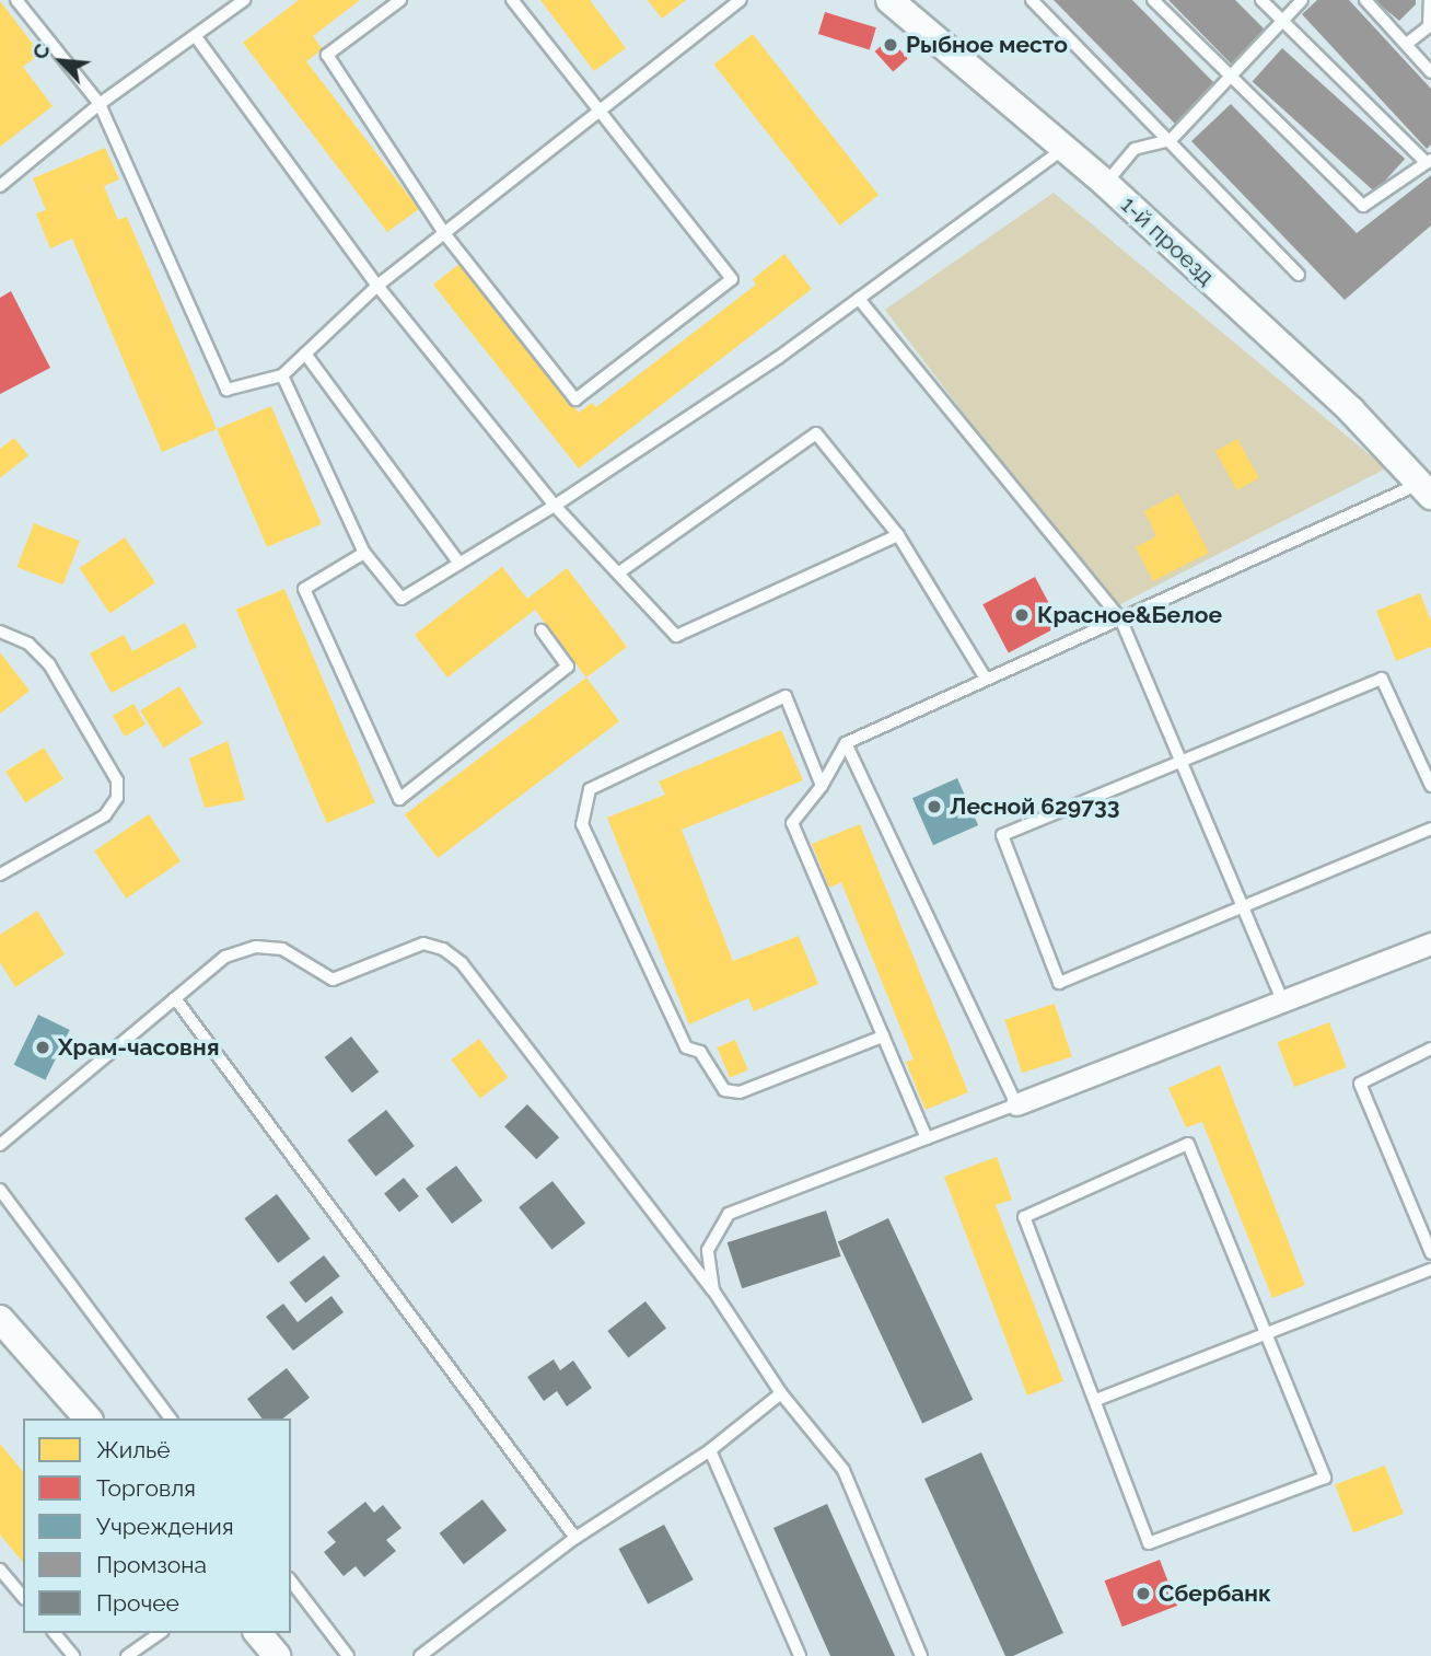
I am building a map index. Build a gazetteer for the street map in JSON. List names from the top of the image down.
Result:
{
  "streets": {
    "street": ["1-й проезд"]
  },
  "places": [
    "Рыбное место",
    "Красное&Белое",
    "Лесной 629733",
    "Храм-часовня",
    "Сбербанк"
  ],
  "legend": [
    "Жильё",
    "Торговля",
    "Учреждения",
    "Промзона",
    "Прочее"
  ],
  "north": "top left"
}
